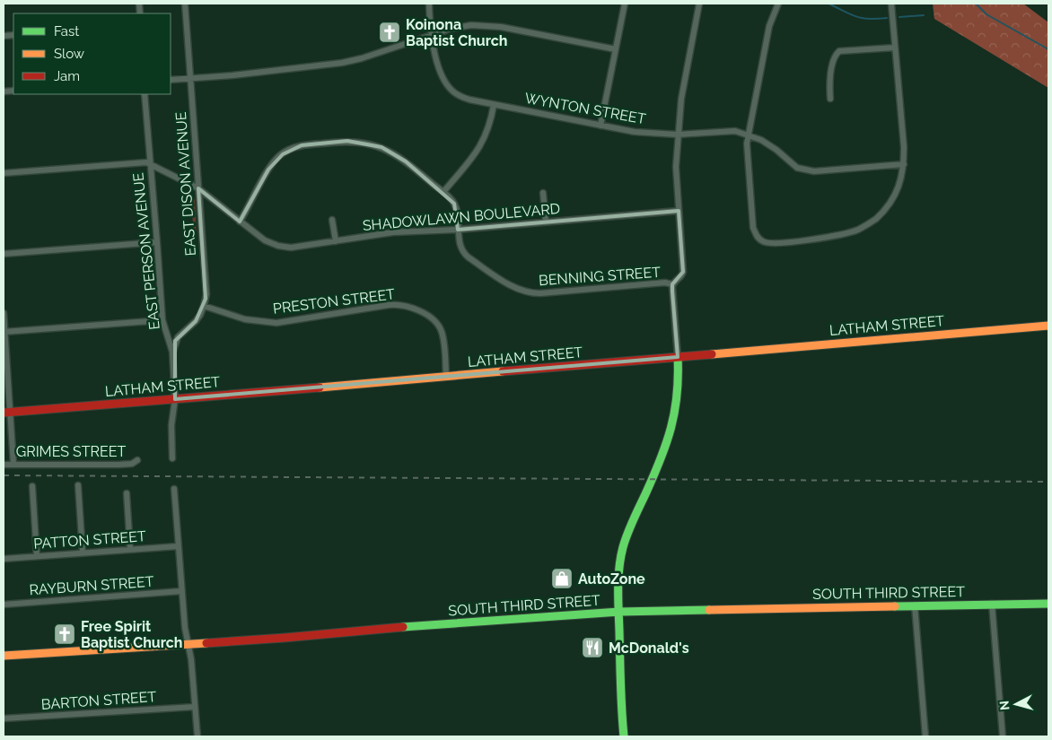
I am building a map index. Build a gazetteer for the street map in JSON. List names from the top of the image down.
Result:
{
  "streets": {
    "street": [
      "WYNTON STREET",
      "EAST DISON AVENUE",
      "SHADOWLAWN BOULEVARD",
      "EAST PERSON AVENUE",
      "BENNING STREET",
      "PRESTON STREET",
      "LATHAM STREET",
      "GRIMES STREET",
      "PATTON STREET",
      "RAYBURN STREET",
      "SOUTH THIRD STREET",
      "BARTON STREET"
    ]
  },
  "crossings": [
    ["EAST DISON AVENUE", "SHADOWLAWN BOULEVARD"],
    ["EAST DISON AVENUE", "EAST PERSON AVENUE"],
    ["EAST DISON AVENUE", "PRESTON STREET"],
    ["SHADOWLAWN BOULEVARD", "EAST PERSON AVENUE"],
    ["SHADOWLAWN BOULEVARD", "BENNING STREET"],
    ["EAST PERSON AVENUE", "LATHAM STREET"],
    ["PRESTON STREET", "LATHAM STREET"]
  ],
  "places": {
    "church": ["Koinona Baptist Church", "Free Spirit Baptist Church"],
    "shop": ["AutoZone"],
    "restaurant": ["McDonald's"]
  },
  "legend": ["Fast", "Slow", "Jam"],
  "north": "left"
}
